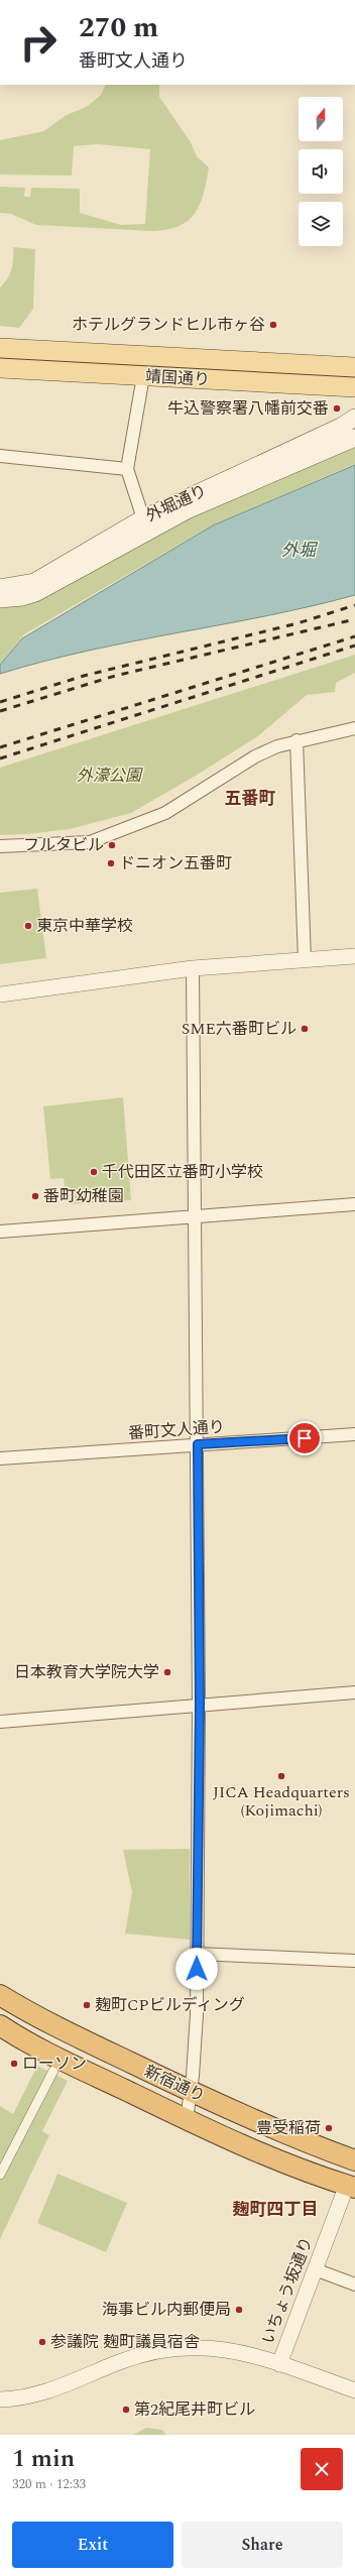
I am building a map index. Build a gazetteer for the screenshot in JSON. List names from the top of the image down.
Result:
{
  "streets": {
    "highway": ["新宿通り"],
    "main road": ["靖国通り", "外堀通り"],
    "street": ["番町文人通り", "いちょう坂通り"]
  },
  "crossings": [
    ["新宿通り", "いちょう坂通り"]
  ],
  "districts": ["五番町", "麹町四丁目"],
  "water": ["外堀"],
  "parks": ["外濠公園"],
  "places": [
    "ホテルグランドヒル市ヶ谷",
    "牛込警察署八幡前交番",
    "フルタビル",
    "ドニオン五番町",
    "東京中華学校",
    "SME六番町ビル",
    "千代田区立番町小学校",
    "番町幼稚園",
    "日本教育大学院大学",
    "JICA Headquarters (Kojimachi)",
    "麹町CPビルディング",
    "ローソン",
    "豊受稲荷",
    "海事ビル内郵便局",
    "参議院 麹町議員宿舎",
    "第2紀尾井町ビル"
  ],
  "north": "top",
  "page": {
    "turn": ["270 m", "番町文人通り"],
    "heading": ["1 min", "320 m · 12:33"],
    "buttons": ["Exit", "Share"]
  }
}
